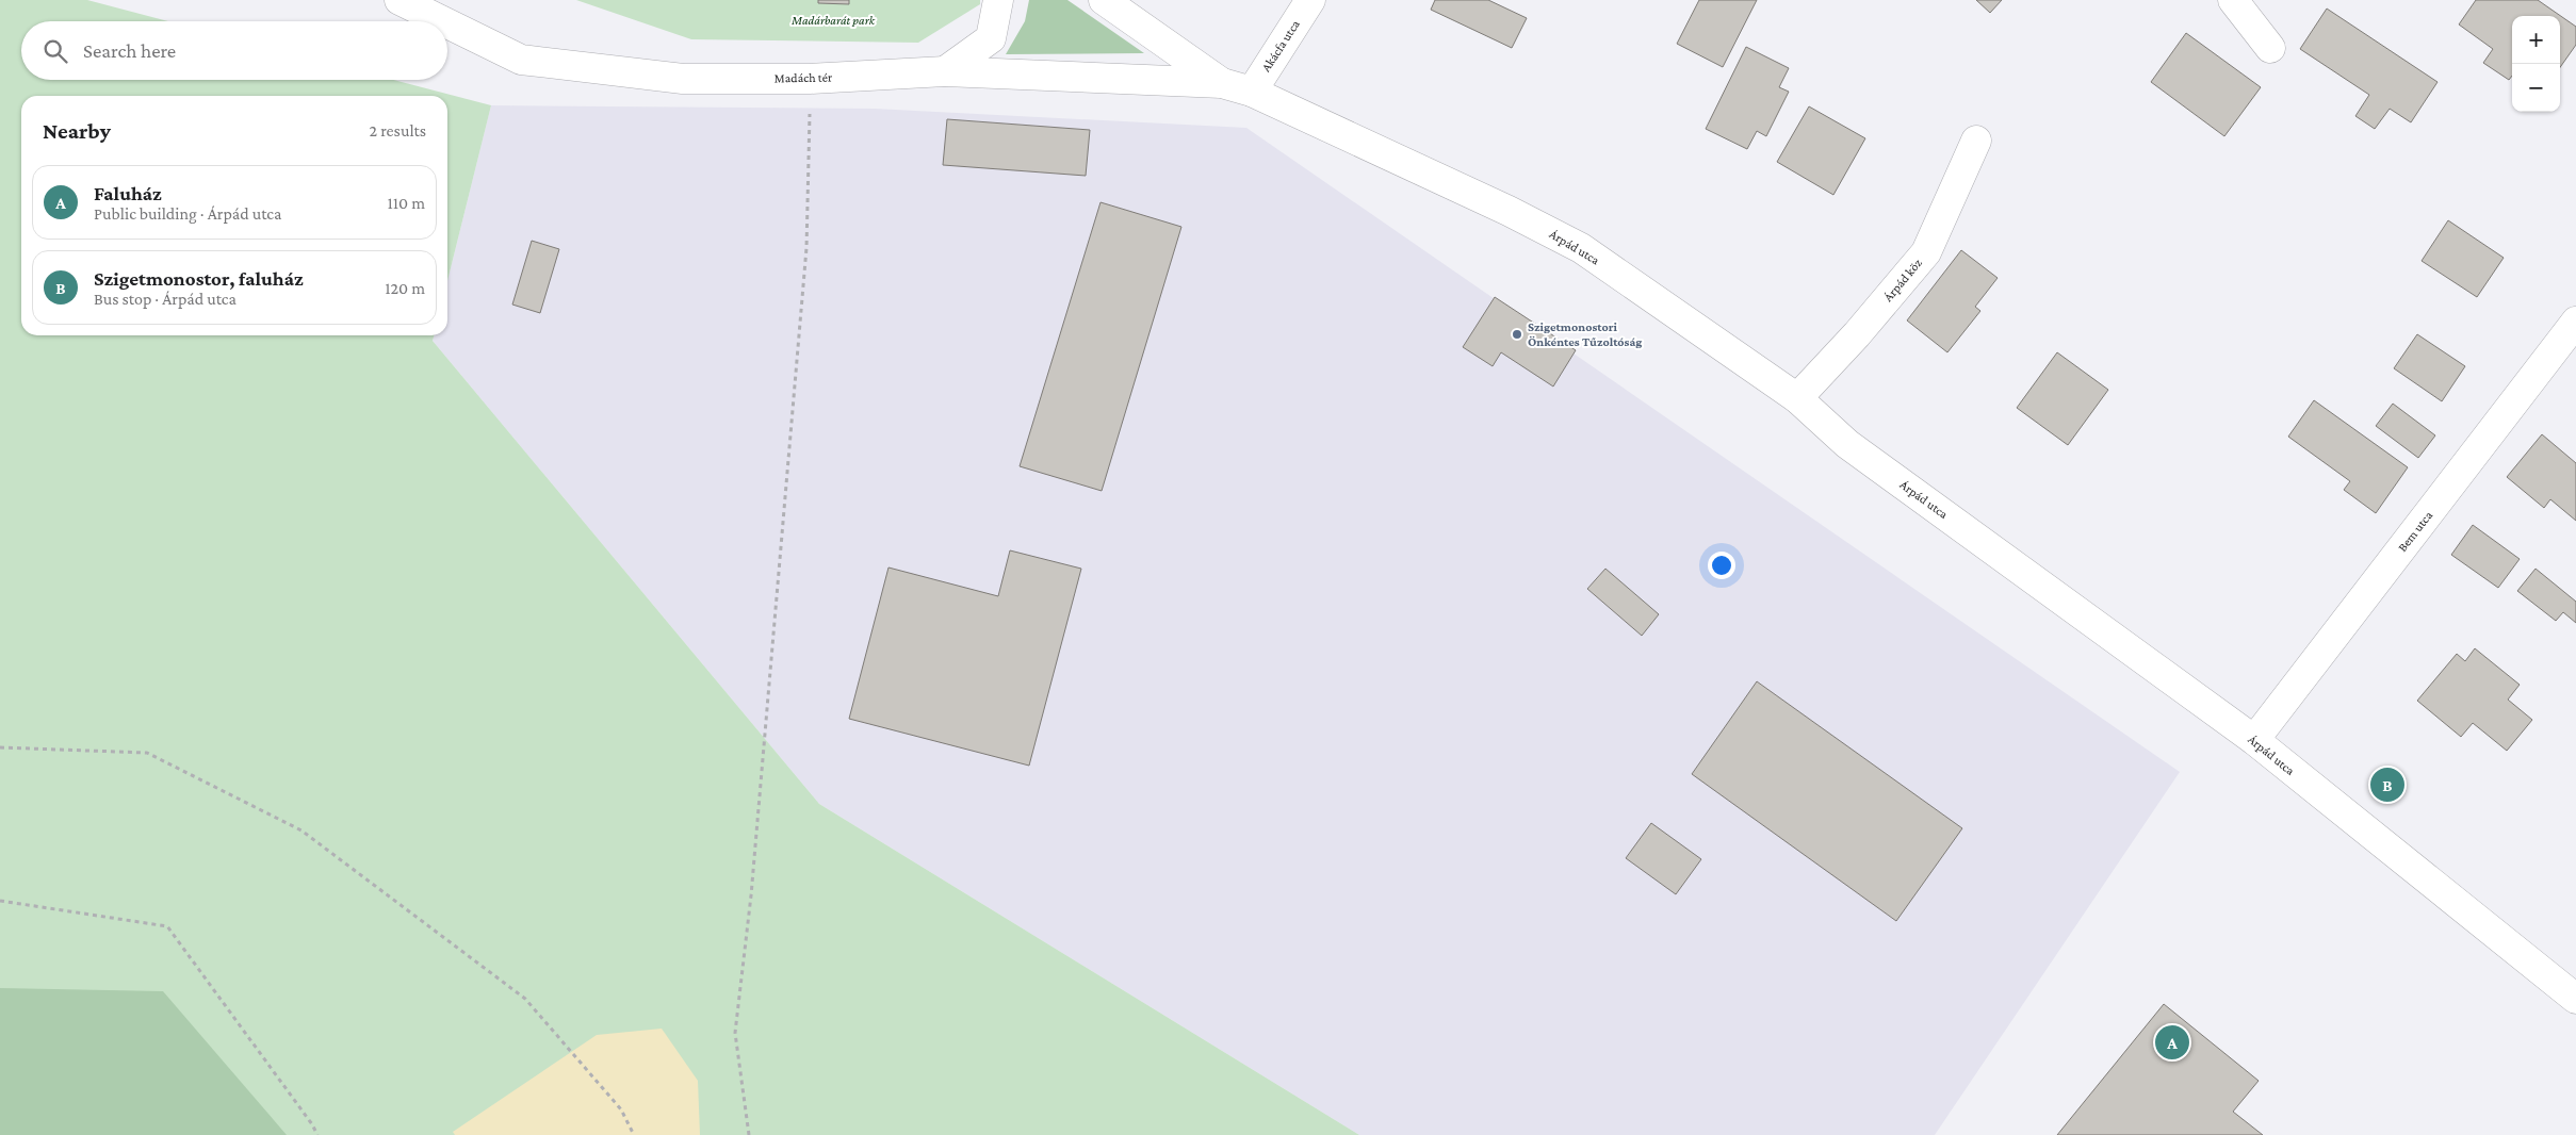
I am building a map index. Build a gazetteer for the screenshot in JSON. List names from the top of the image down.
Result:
{
  "streets": {
    "street": [
      "Akácfa utca",
      "Madách tér",
      "Árpád utca",
      "Árpád köz",
      "Bem utca"
    ]
  },
  "crossings": [
    ["Akácfa utca", "Árpád utca"],
    ["Madách tér", "Árpád utca"],
    ["Árpád utca", "Árpád köz"],
    ["Árpád utca", "Bem utca"]
  ],
  "parks": ["Madárbarát park"],
  "places": ["Szigetmonostori Önkéntes Tűzoltóság"],
  "page": {
    "map_buttons": ["+", "−"],
    "search": "Search here",
    "heading": ["Nearby", "2 results"],
    "list": [
      {
        "mark": "A",
        "name": "Faluház",
        "note": "Public building · Árpád utca",
        "value": "110 m"
      },
      {
        "mark": "B",
        "name": "Szigetmonostor, faluház",
        "note": "Bus stop · Árpád utca",
        "value": "120 m"
      }
    ],
    "pins": ["B", "A"]
  }
}
